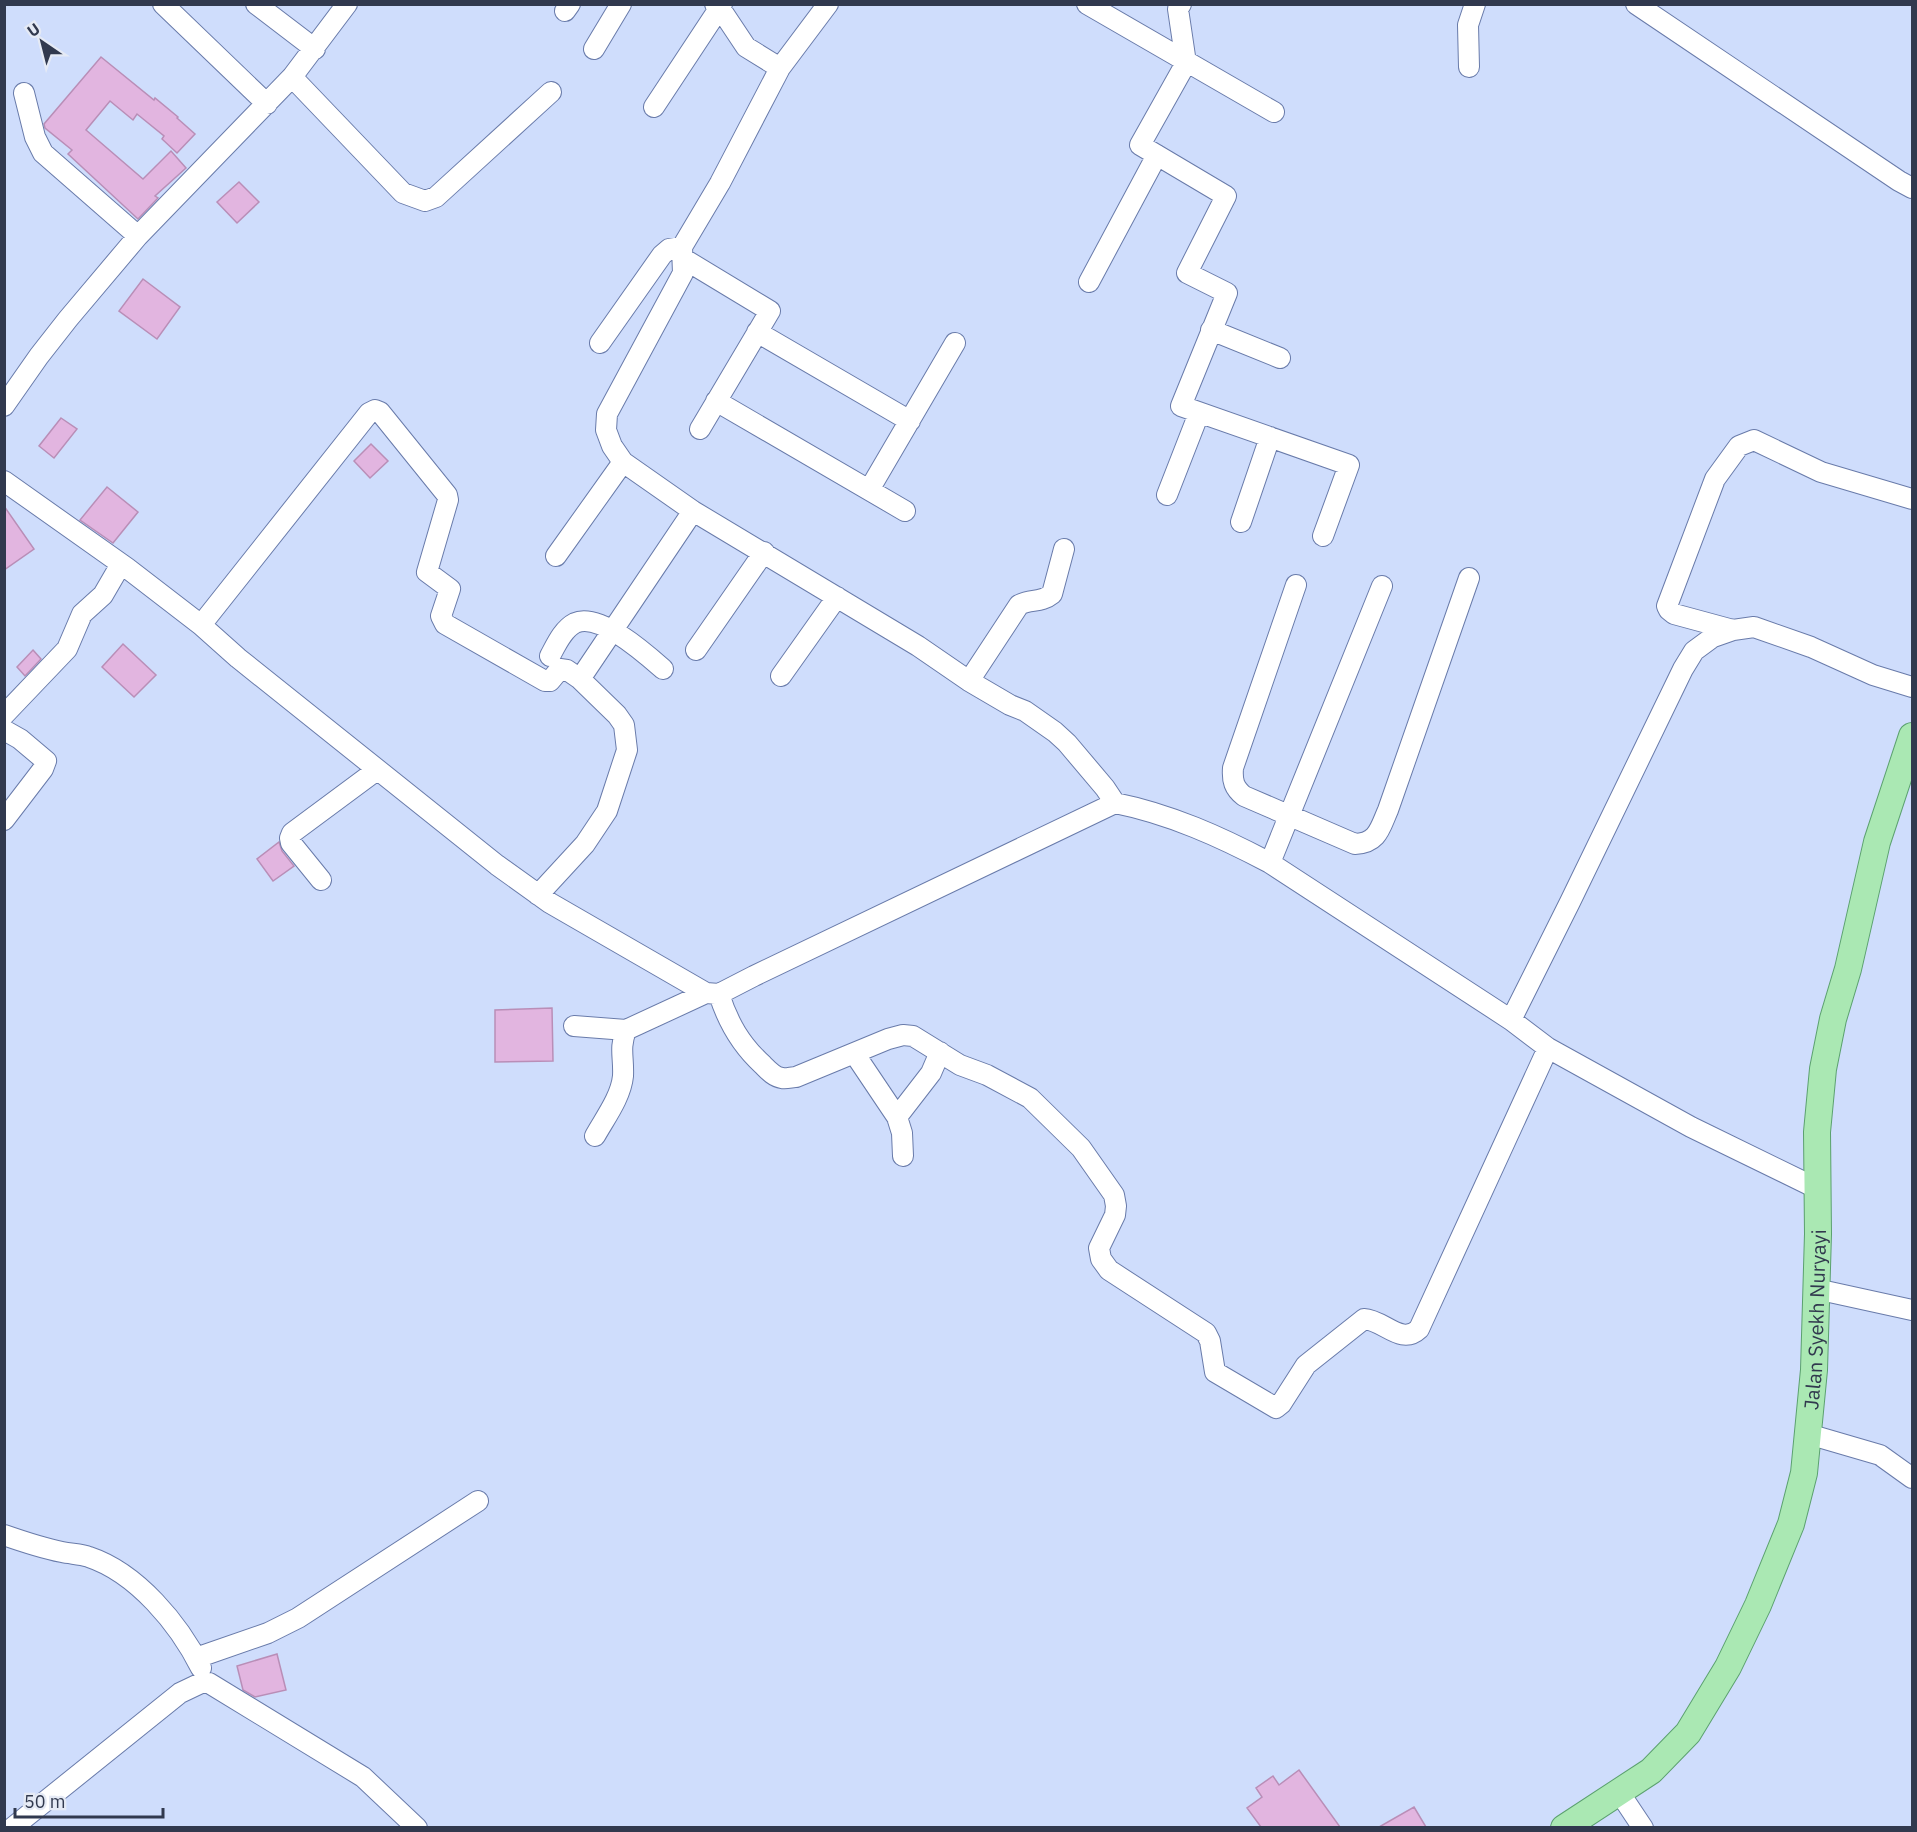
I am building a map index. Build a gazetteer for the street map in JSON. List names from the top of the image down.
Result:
{
  "streets": {
    "main road": ["Jalan Syekh Nuryayi"]
  },
  "scale_bar": "50 m",
  "north": "top left"
}
